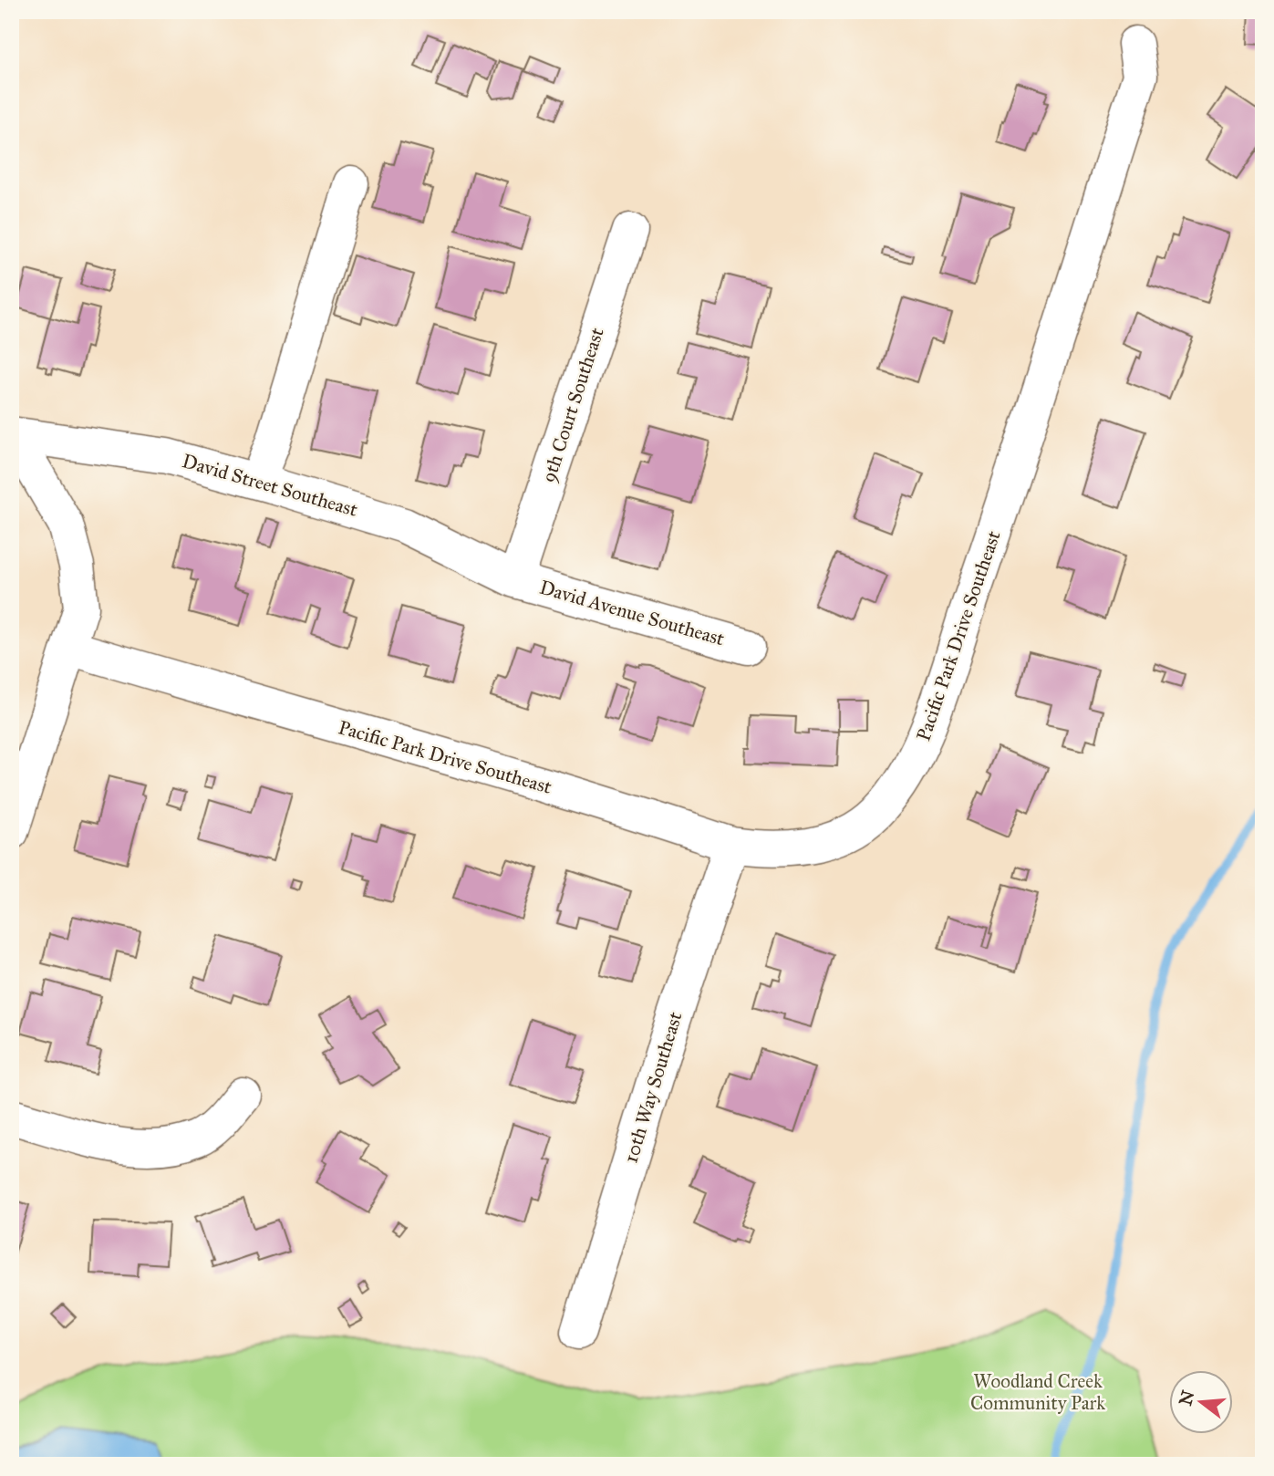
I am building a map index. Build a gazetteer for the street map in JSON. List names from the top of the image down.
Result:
{
  "streets": {
    "street": [
      "9th Court Southeast",
      "David Street Southeast",
      "David Avenue Southeast",
      "Pacific Park Drive Southeast",
      "10th Way Southeast"
    ]
  },
  "crossings": [
    ["9th Court Southeast", "David Street Southeast"],
    ["9th Court Southeast", "David Avenue Southeast"],
    ["David Street Southeast", "David Avenue Southeast"],
    ["Pacific Park Drive Southeast", "10th Way Southeast"]
  ],
  "parks": ["Woodland Creek Community Park"],
  "north": "left"
}
